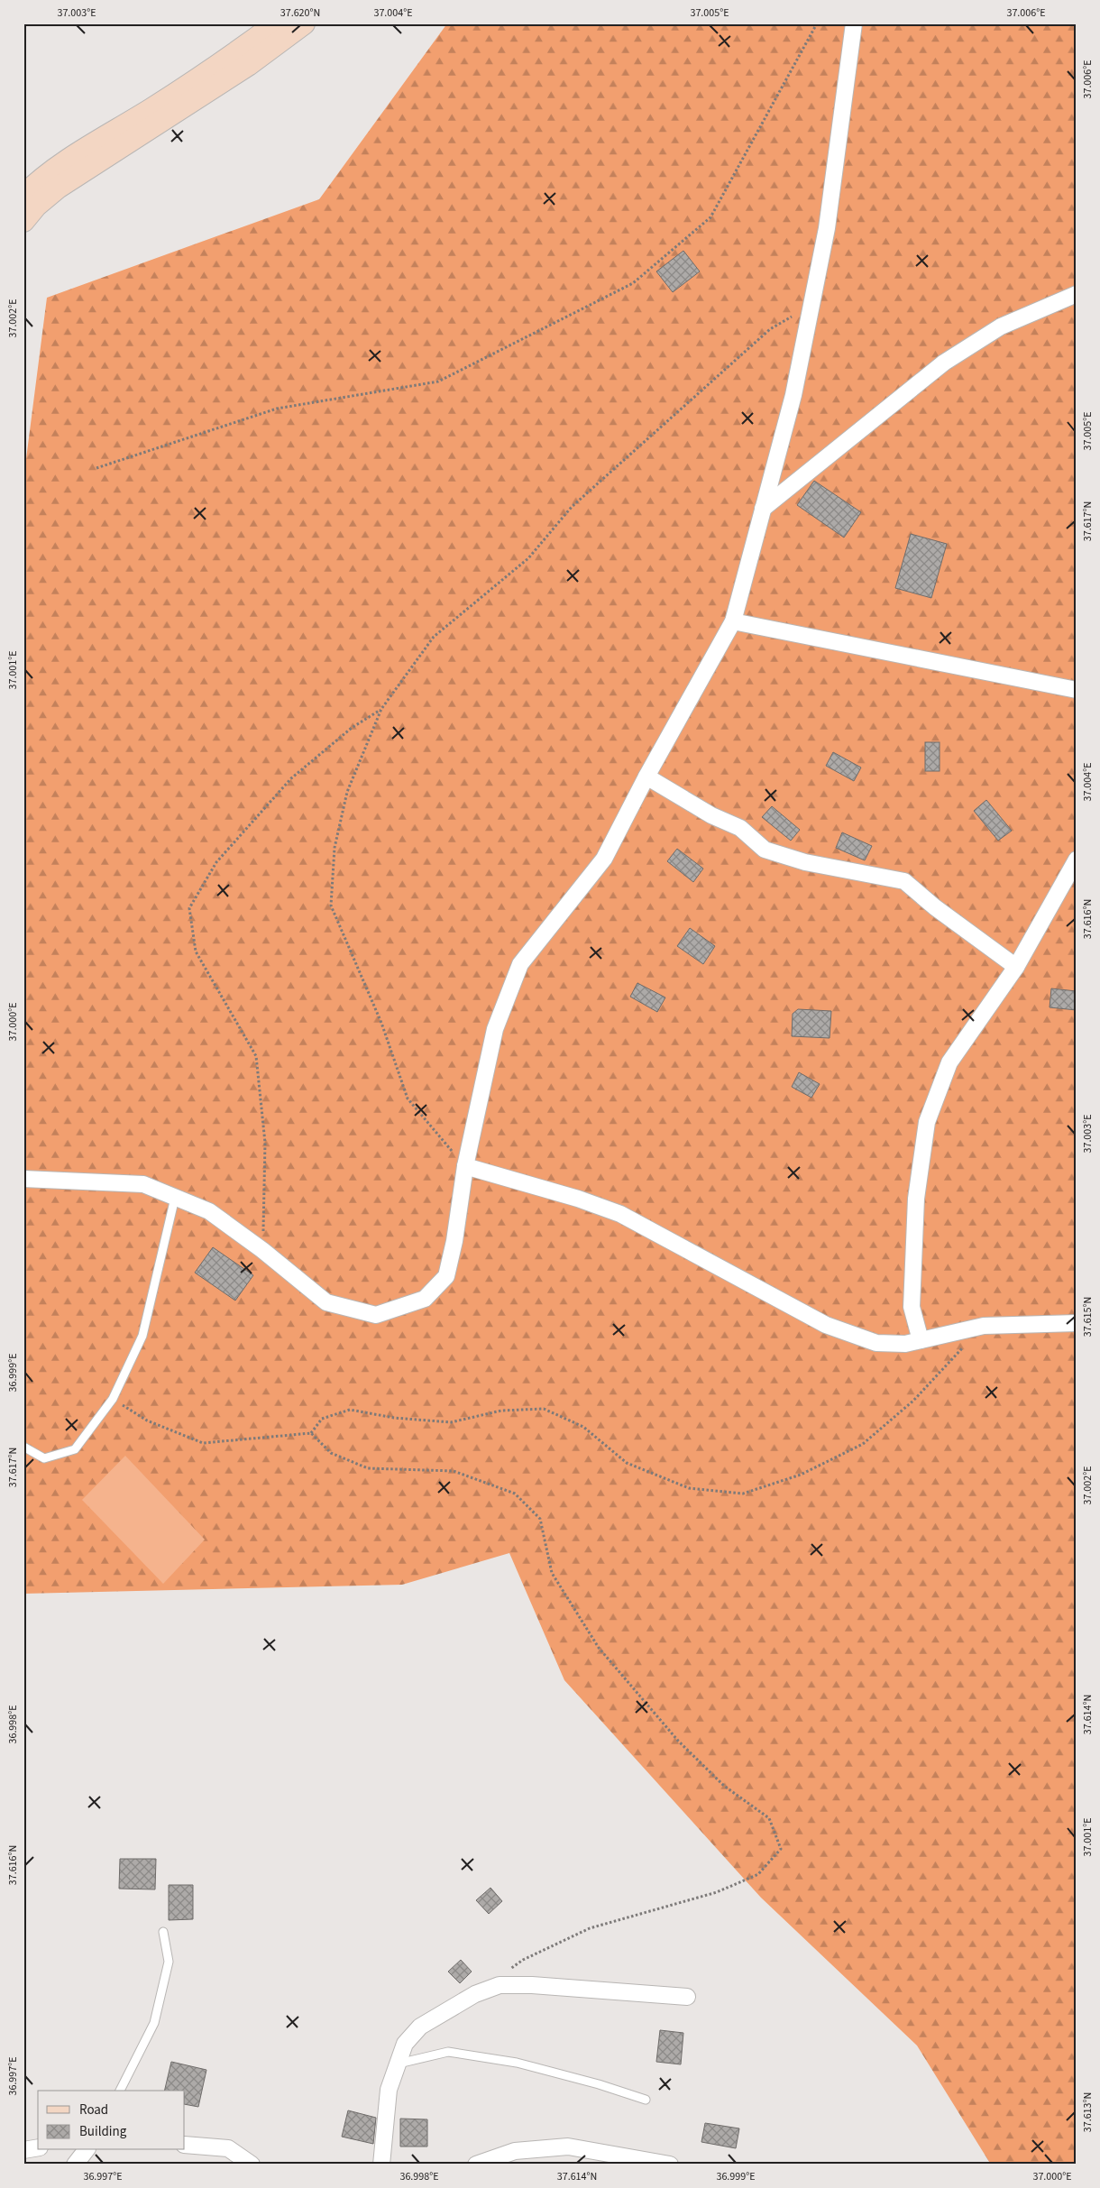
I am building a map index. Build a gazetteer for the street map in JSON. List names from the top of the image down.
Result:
{
  "legend": ["Road", "Building"],
  "coordinates": [
    "37.003°E",
    "37.620°N",
    "37.004°E",
    "37.005°E",
    "37.006°E",
    "37.002°E",
    "37.617°N",
    "37.001°E",
    "37.616°N",
    "37.000°E",
    "37.615°N",
    "36.999°E",
    "37.614°N",
    "36.998°E",
    "36.997°E",
    "37.613°N"
  ]
}
